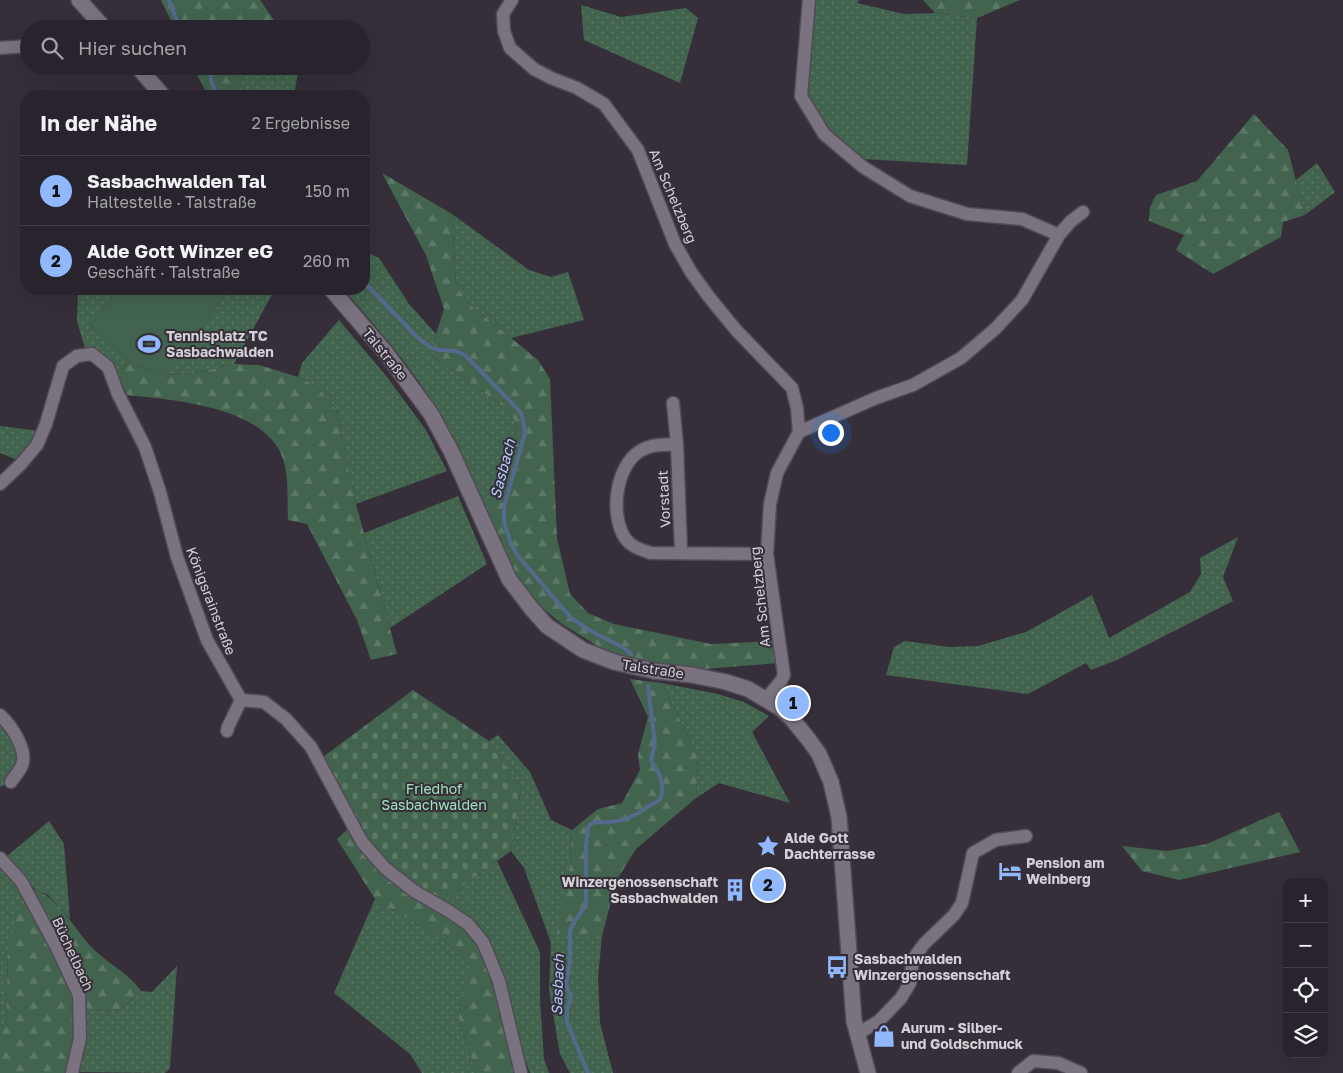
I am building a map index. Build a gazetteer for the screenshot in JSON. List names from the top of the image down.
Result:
{
  "streets": {
    "main road": ["Talstraße"],
    "street": [
      "Am Schelzberg",
      "Vorstadt",
      "Königsrainstraße",
      "Büchelbach"
    ]
  },
  "crossings": [
    ["Am Schelzberg", "Talstraße"]
  ],
  "water": ["Sasbach"],
  "parks": ["Friedhof Sasbachwalden"],
  "places": {
    "sports": ["Tennisplatz TC Sasbachwalden"],
    "place": ["Alde Gott Dachterrasse"],
    "hotel": ["Pension am Weinberg"],
    "building": ["Winzergenossenschaft Sasbachwalden"],
    "bus stop": ["Sasbachwalden Winzergenossenschaft"],
    "shop": ["Aurum - Silber- und Goldschmuck"]
  },
  "page": {
    "search": "Hier suchen",
    "heading": ["In der Nähe", "2 Ergebnisse"],
    "list": [
      {
        "mark": "1",
        "name": "Sasbachwalden Tal",
        "note": "Haltestelle · Talstraße",
        "value": "150 m"
      },
      {
        "mark": "2",
        "name": "Alde Gott Winzer eG",
        "note": "Geschäft · Talstraße",
        "value": "260 m"
      }
    ],
    "pins": ["1", "2"],
    "map_buttons": ["+", "−"]
  }
}
